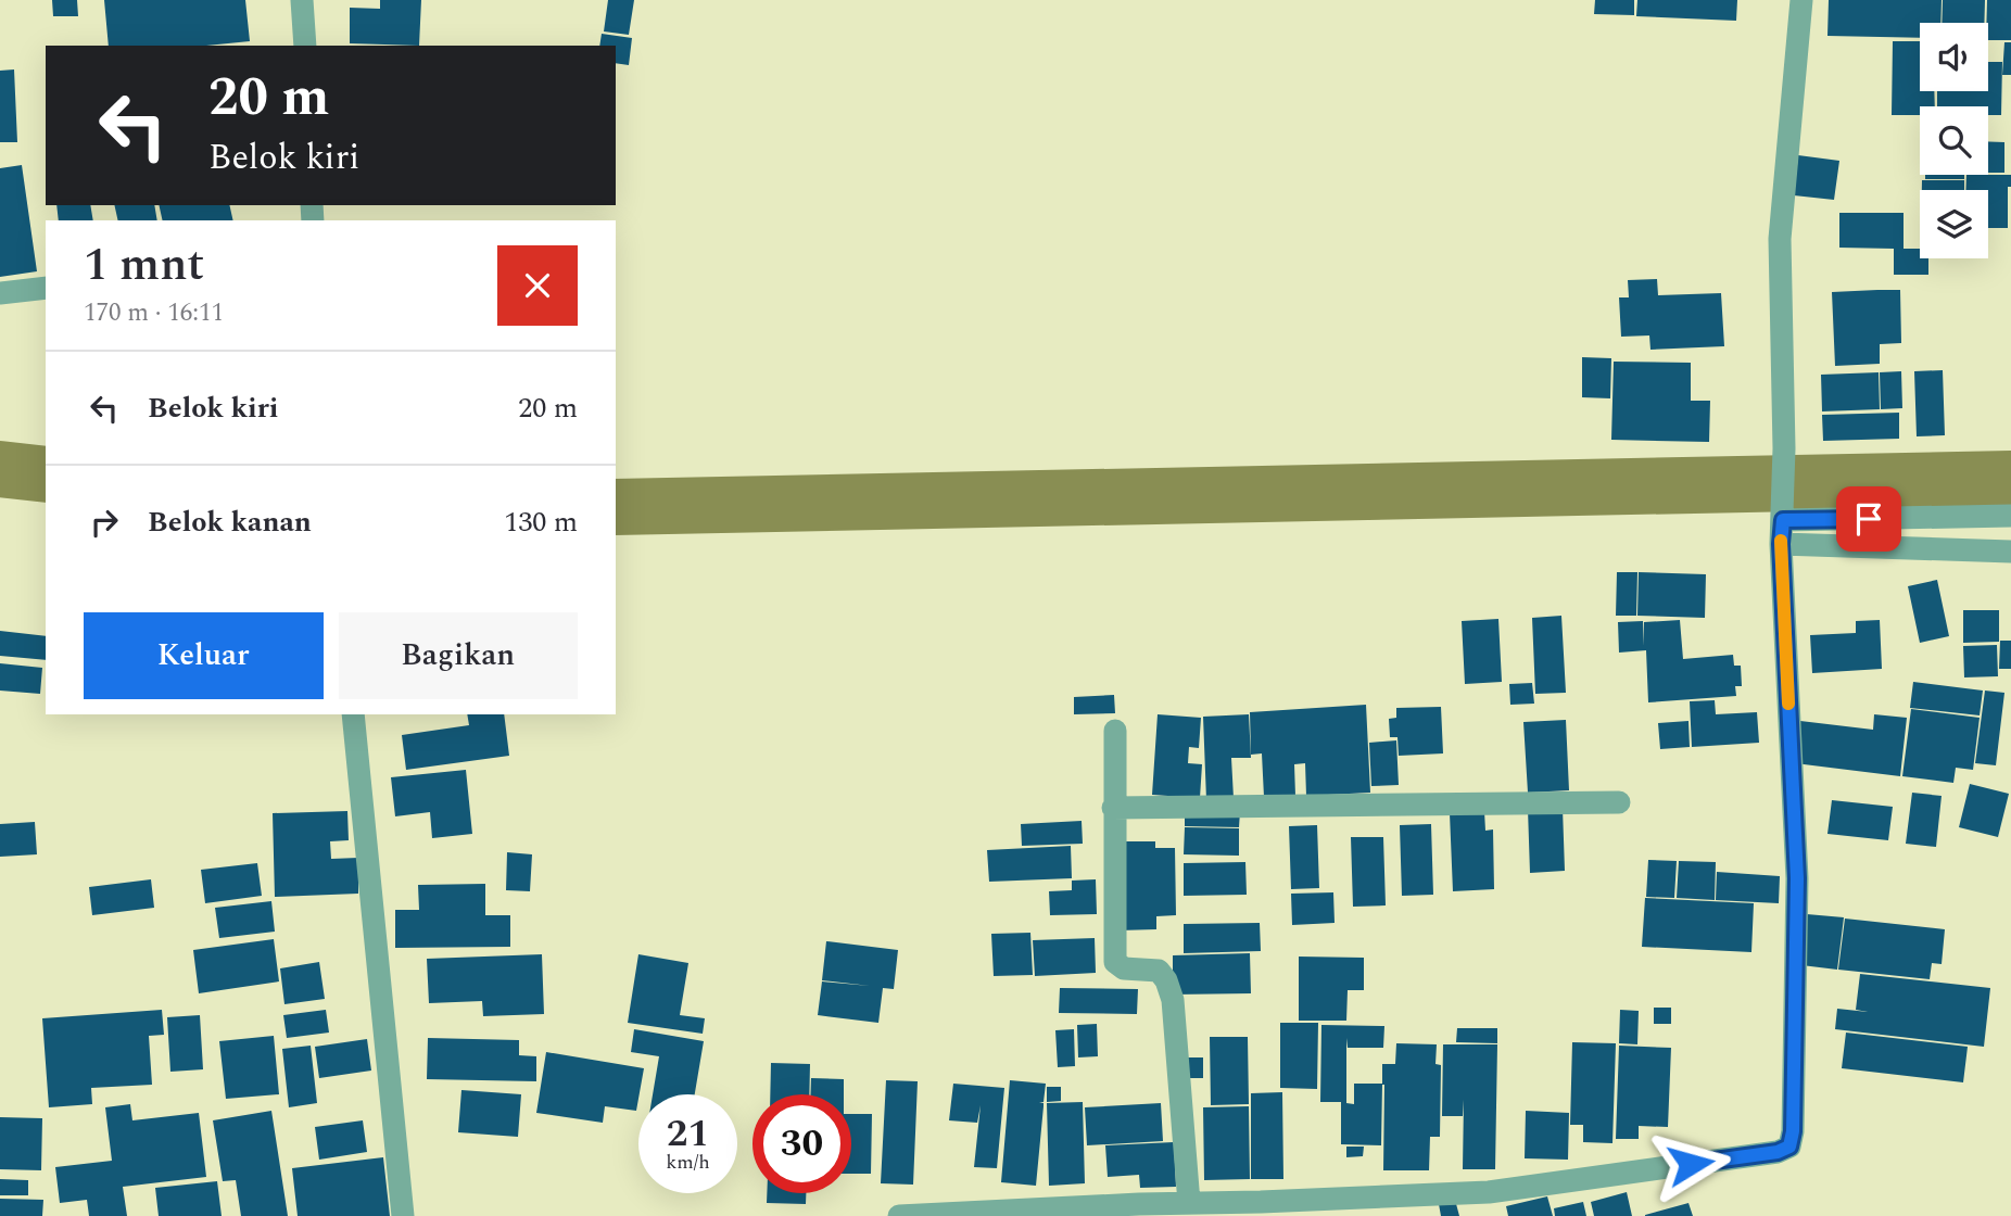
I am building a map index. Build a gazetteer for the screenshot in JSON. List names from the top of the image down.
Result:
{
  "page": {
    "turn": ["20 m", "Belok kiri"],
    "heading": ["1 mnt", "170 m · 16:11"],
    "list": [
      {
        "name": "Belok kiri",
        "value": "20 m"
      },
      {
        "name": "Belok kanan",
        "value": "130 m"
      }
    ],
    "buttons": ["Keluar", "Bagikan"],
    "speed": "21 km/h",
    "limit": "30"
  }
}
